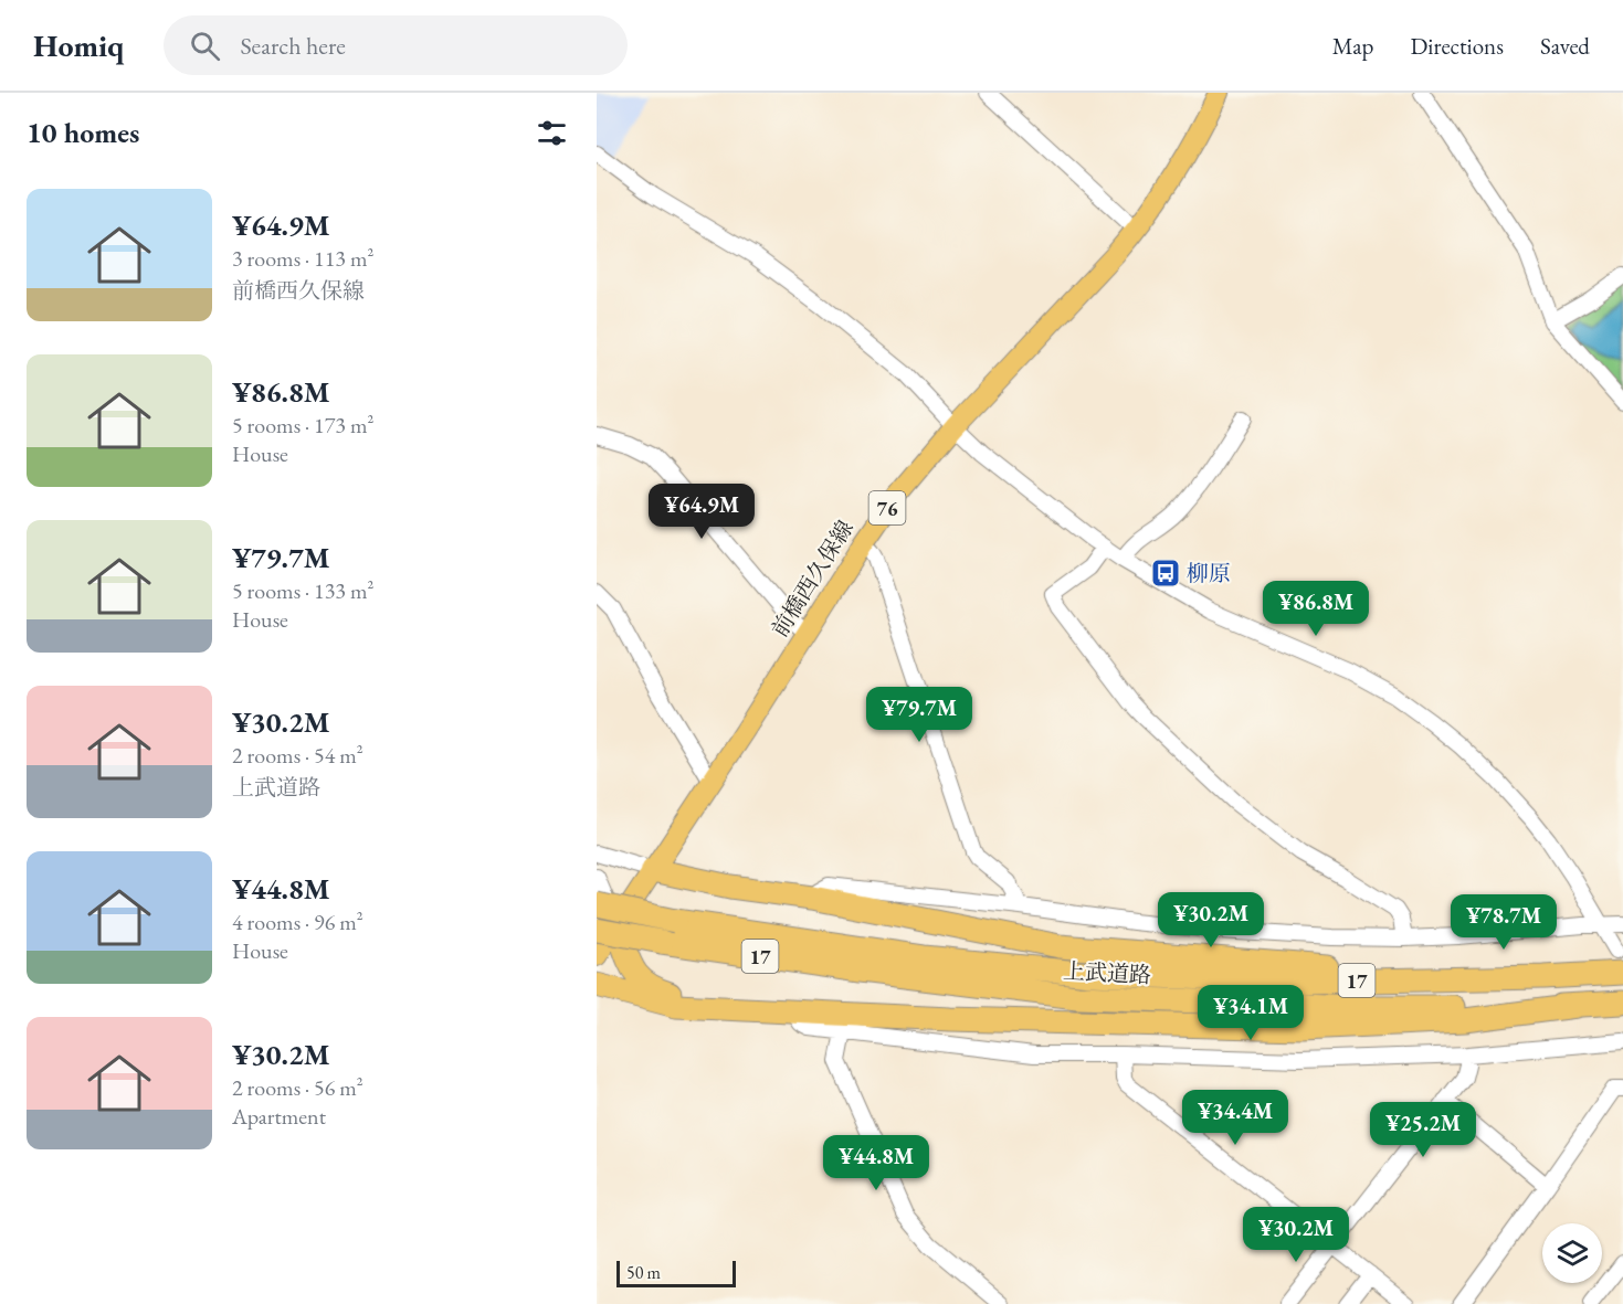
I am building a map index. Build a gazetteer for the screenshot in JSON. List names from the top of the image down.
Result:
{
  "streets": {
    "highway": ["17", "上武道路"],
    "main road": ["76", "前橋西久保線"]
  },
  "crossings": [
    ["前橋西久保線", "上武道路"]
  ],
  "places": {
    "bus stop": ["柳原"]
  },
  "scale_bar": "50 m",
  "page": {
    "header": "Homiq",
    "search": "Search here",
    "nav": ["Map", "Directions", "Saved"],
    "heading": "10 homes",
    "list": [
      {
        "name": "¥64.9M",
        "note": "3 rooms · 113 m² · 前橋西久保線"
      },
      {
        "name": "¥86.8M",
        "note": "5 rooms · 173 m² · House"
      },
      {
        "name": "¥79.7M",
        "note": "5 rooms · 133 m² · House"
      },
      {
        "name": "¥30.2M",
        "note": "2 rooms · 54 m² · 上武道路"
      },
      {
        "name": "¥44.8M",
        "note": "4 rooms · 96 m² · House"
      },
      {
        "name": "¥30.2M",
        "note": "2 rooms · 56 m² · Apartment"
      }
    ],
    "price": [
      "¥64.9M",
      "¥86.8M",
      "¥79.7M",
      "¥30.2M",
      "¥78.7M",
      "¥34.1M",
      "¥34.4M",
      "¥25.2M",
      "¥44.8M",
      "¥30.2M"
    ],
    "scale": "50 m"
  }
}
